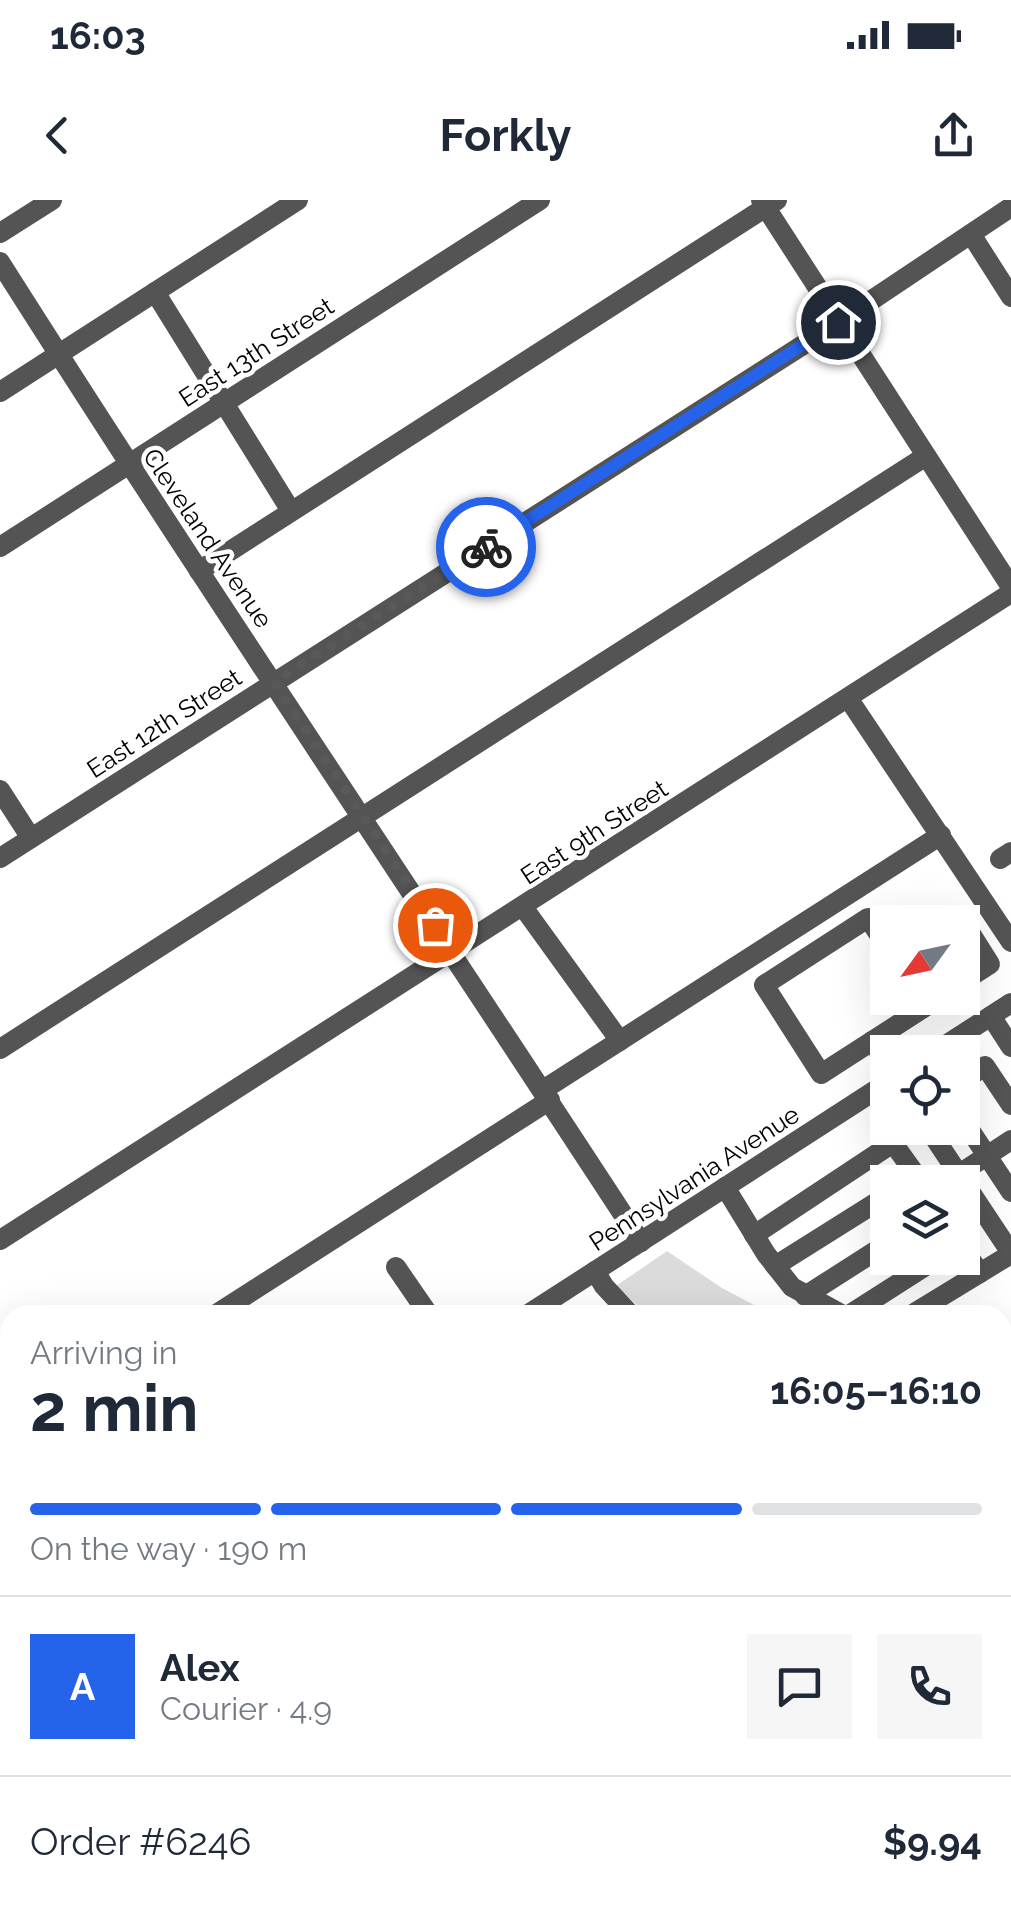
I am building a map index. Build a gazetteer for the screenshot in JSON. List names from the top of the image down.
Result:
{
  "streets": {
    "street": [
      "East 13th Street",
      "Cleveland Avenue",
      "East 12th Street",
      "East 9th Street",
      "Pennsylvania Avenue"
    ]
  },
  "crossings": [
    ["East 13th Street", "Cleveland Avenue"],
    ["Cleveland Avenue", "East 12th Street"],
    ["Cleveland Avenue", "East 9th Street"],
    ["Cleveland Avenue", "Pennsylvania Avenue"]
  ],
  "north": "bottom left",
  "page": {
    "status": "16:03",
    "header": "Forkly",
    "heading": ["2 min", "Arriving in", "16:05–16:10"],
    "panel": [
      "Alex",
      "Courier · 4.9",
      "Order #6246",
      "$9.94"
    ],
    "bar": "On the way · 190 m",
    "round": "A"
  }
}
